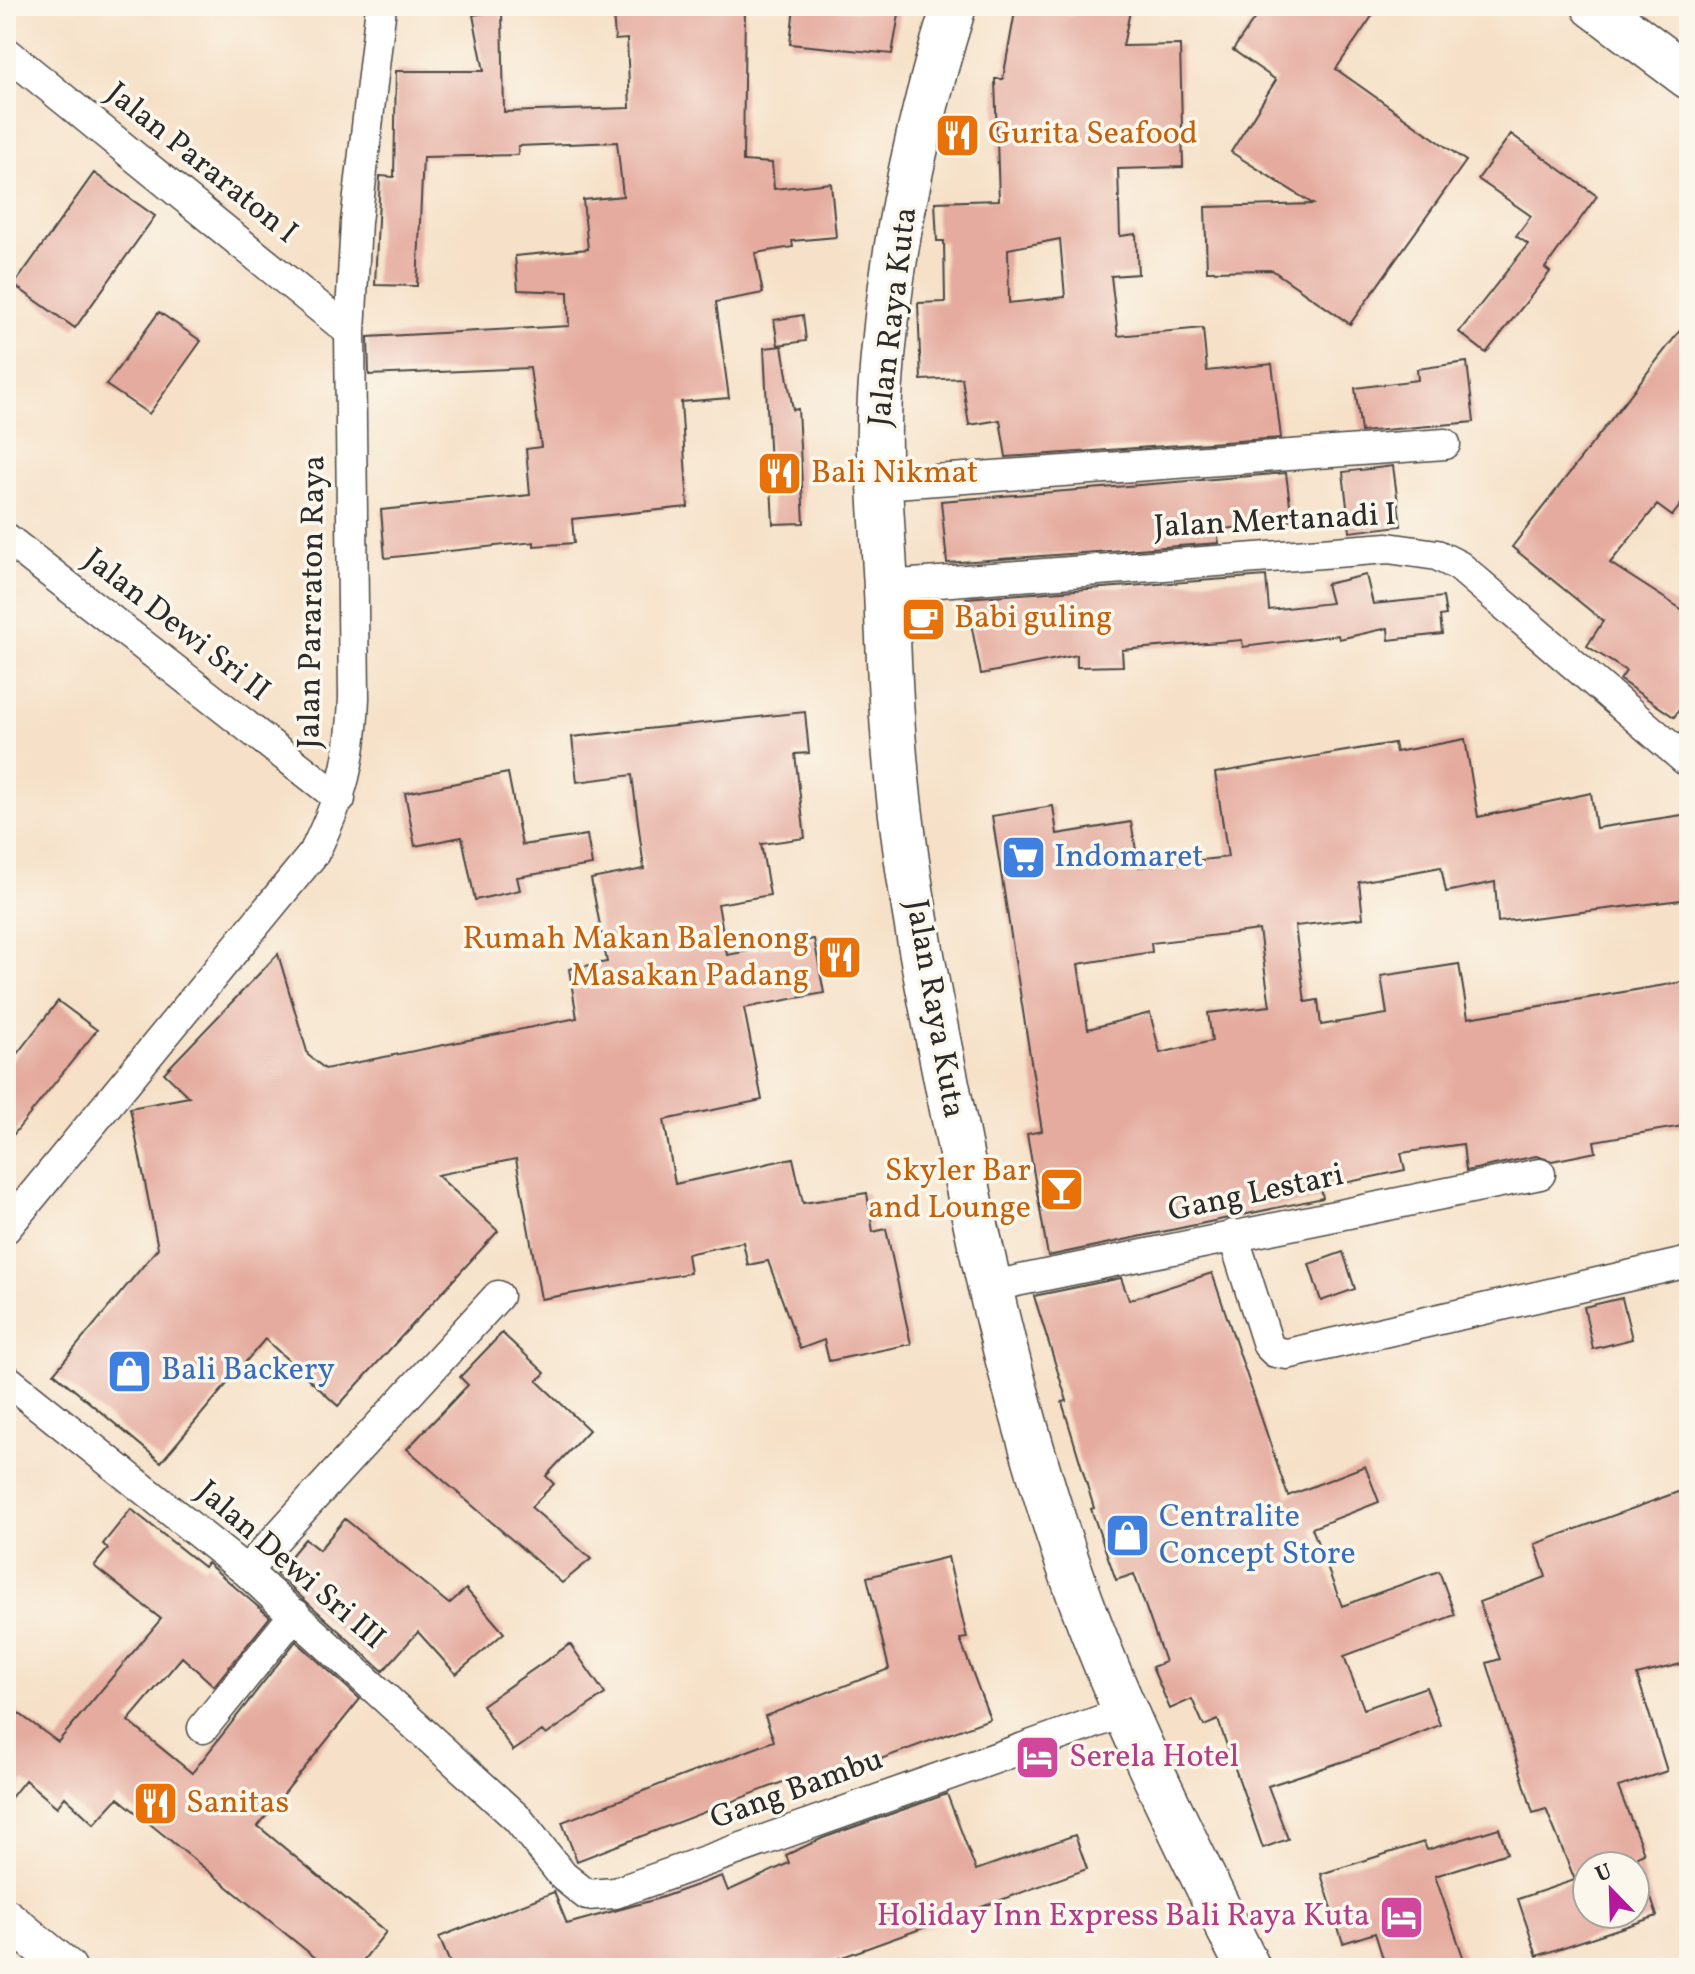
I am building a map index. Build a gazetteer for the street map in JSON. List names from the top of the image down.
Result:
{
  "streets": {
    "main road": ["Jalan Raya Kuta"],
    "street": [
      "Jalan Pararaton I",
      "Jalan Mertanadi I",
      "Jalan Pararaton Raya",
      "Jalan Dewi Sri II",
      "Gang Lestari",
      "Jalan Dewi Sri III",
      "Gang Bambu"
    ]
  },
  "crossings": [
    ["Jalan Pararaton I", "Jalan Pararaton Raya"],
    ["Jalan Raya Kuta", "Jalan Mertanadi I"],
    ["Jalan Raya Kuta", "Gang Lestari"],
    ["Jalan Raya Kuta", "Gang Bambu"],
    ["Jalan Pararaton Raya", "Jalan Dewi Sri II"],
    ["Jalan Dewi Sri III", "Gang Bambu"]
  ],
  "places": {
    "restaurant": [
      "Gurita Seafood",
      "Bali Nikmat",
      "Rumah Makan Balenong Masakan Padang",
      "Sanitas"
    ],
    "cafe": ["Babi guling"],
    "supermarket": ["Indomaret"],
    "bar": ["Skyler Bar and Lounge"],
    "shop": ["Bali Backery", "Centralite Concept Store"],
    "hotel": ["Serela Hotel", "Holiday Inn Express Bali Raya Kuta"]
  },
  "north": "top left"
}
